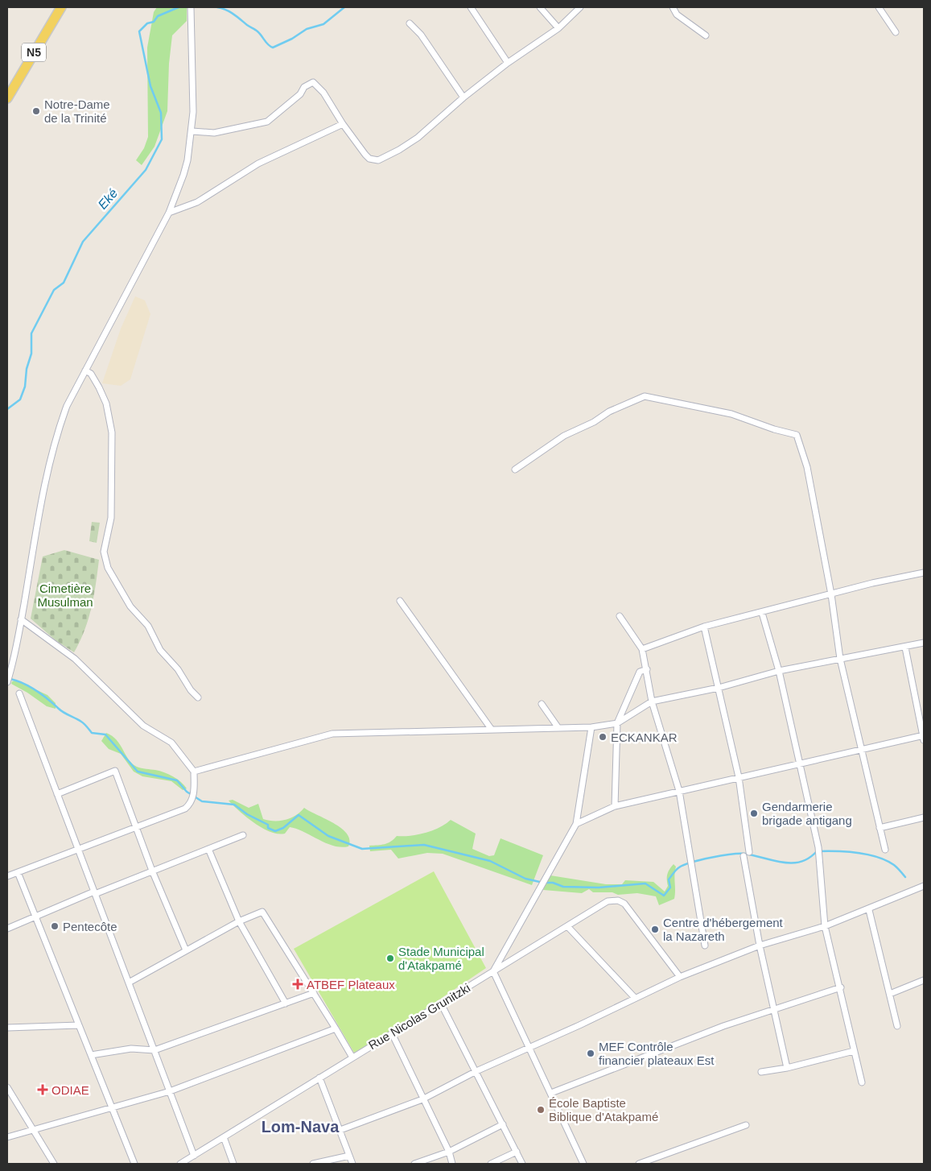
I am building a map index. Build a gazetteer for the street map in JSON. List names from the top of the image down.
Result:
{
  "streets": {
    "main road": ["N5"],
    "street": ["Rue Nicolas Grunitzki"]
  },
  "districts": ["Lom-Nava"],
  "water": ["Eké"],
  "parks": ["Cimetière Musulman"],
  "places": {
    "other": [
      "Notre-Dame de la Trinité",
      "ECKANKAR",
      "Gendarmerie brigade antigang",
      "Pentecôte",
      "Centre d'hébergement la Nazareth",
      "Stade Municipal d'Atakpamé",
      "MEF Contrôle financier plateaux Est",
      "École Baptiste Biblique d'Atakpamé"
    ],
    "health": ["ATBEF Plateaux", "ODIAE"]
  }
}
